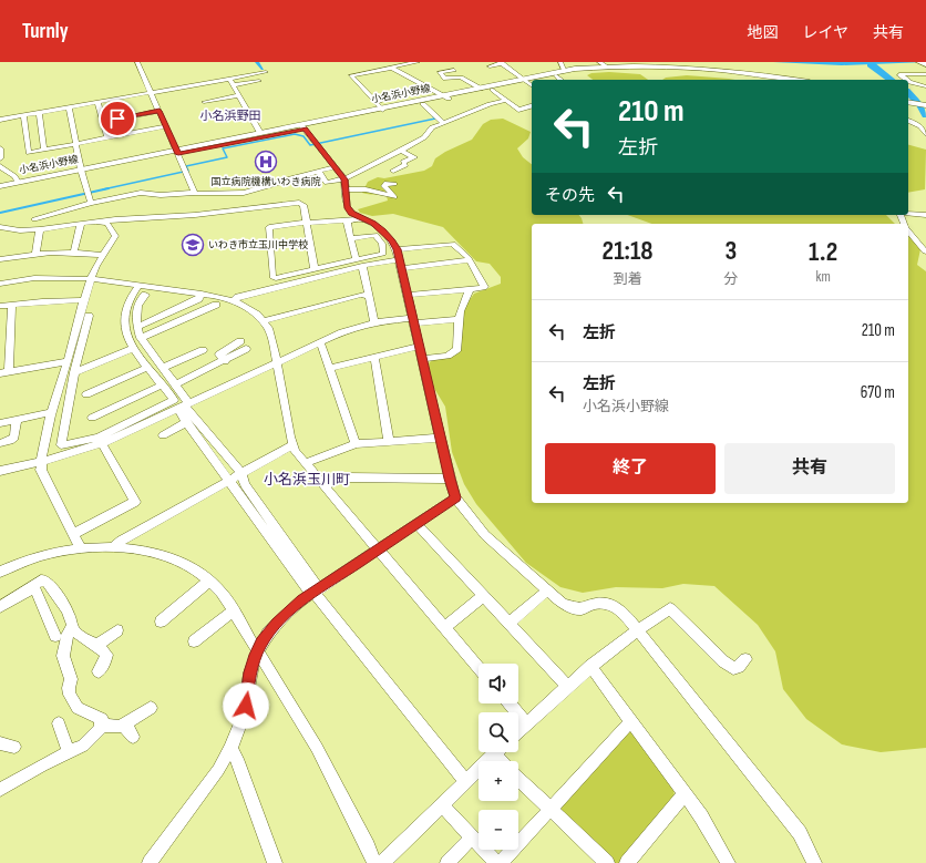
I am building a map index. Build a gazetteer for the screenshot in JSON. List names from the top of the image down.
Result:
{
  "streets": {
    "main road": ["小名浜小野線"]
  },
  "districts": ["小名浜野田", "小名浜玉川町"],
  "places": {
    "hospital": ["国立病院機構いわき病院"],
    "school or university": ["いわき市立玉川中学校"]
  },
  "page": {
    "header": "Turnly",
    "nav": ["地図", "レイヤ", "共有"],
    "turn": ["210 m", "左折"],
    "then": "その先",
    "eta": [
      "21:18",
      "到着",
      "3",
      "分",
      "1.2",
      "km"
    ],
    "list": [
      {
        "name": "左折",
        "value": "210 m"
      },
      {
        "name": "左折",
        "note": "小名浜小野線",
        "value": "670 m"
      }
    ],
    "buttons": ["終了", "共有"],
    "map_buttons": ["+", "−"]
  }
}
